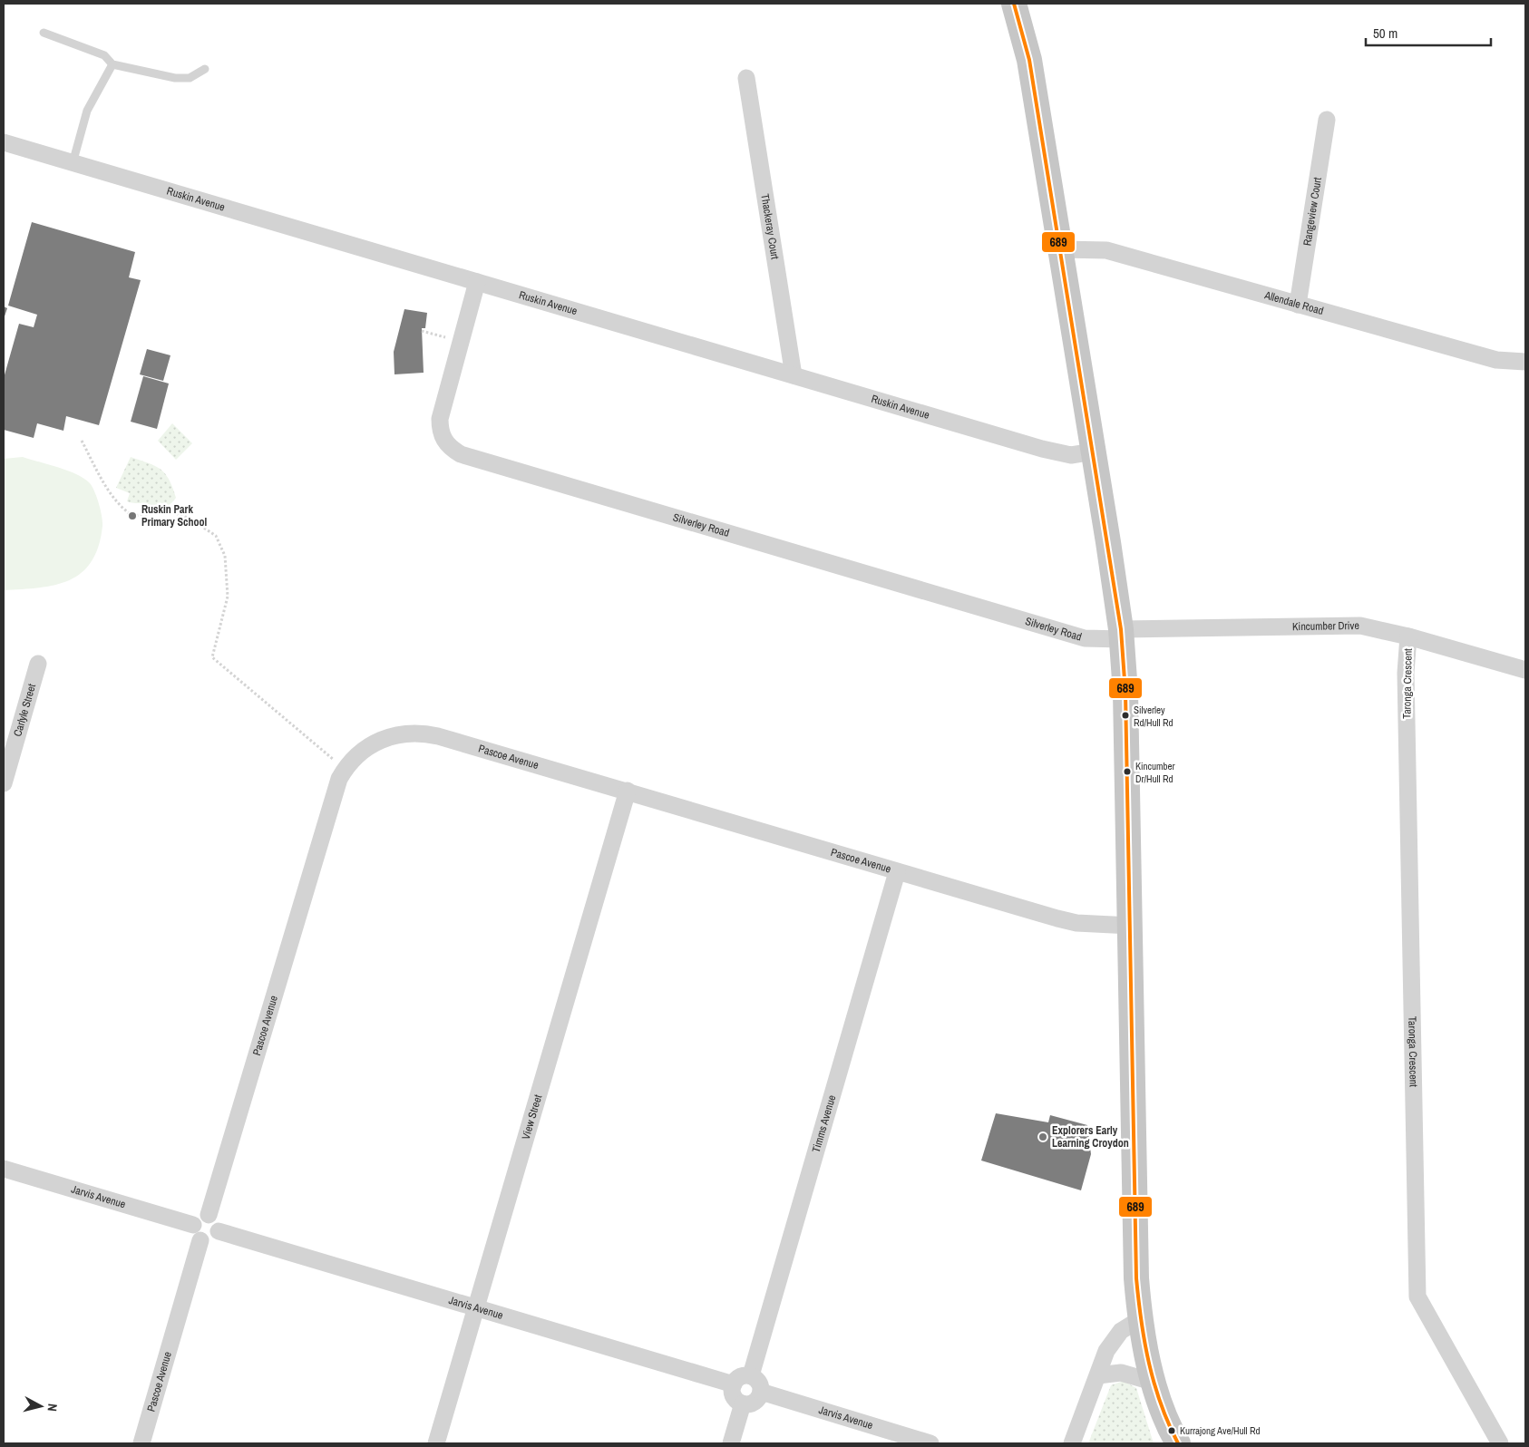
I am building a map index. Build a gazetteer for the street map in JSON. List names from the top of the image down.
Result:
{
  "streets": {
    "street": [
      "Ruskin Avenue",
      "Rangeview Court",
      "Thackeray Court",
      "Allendale Road",
      "Silverley Road",
      "Kincumber Drive",
      "Taronga Crescent",
      "Carlyle Street",
      "Pascoe Avenue",
      "View Street",
      "Timms Avenue",
      "Jarvis Avenue"
    ]
  },
  "crossings": [
    ["Ruskin Avenue", "Thackeray Court"],
    ["Ruskin Avenue", "Silverley Road"],
    ["Rangeview Court", "Allendale Road"],
    ["Silverley Road", "Kincumber Drive"],
    ["Kincumber Drive", "Taronga Crescent"],
    ["Pascoe Avenue", "View Street"],
    ["Pascoe Avenue", "Timms Avenue"],
    ["Pascoe Avenue", "Jarvis Avenue"],
    ["View Street", "Jarvis Avenue"],
    ["Timms Avenue", "Jarvis Avenue"]
  ],
  "places": [
    "Ruskin Park Primary School",
    "Silverley Rd/Hull Rd",
    "Kincumber Dr/Hull Rd",
    "Explorers Early Learning Croydon",
    "Kurrajong Ave/Hull Rd"
  ],
  "lines": ["transit line 689"],
  "scale_bar": "50 m",
  "north": "right"
}
